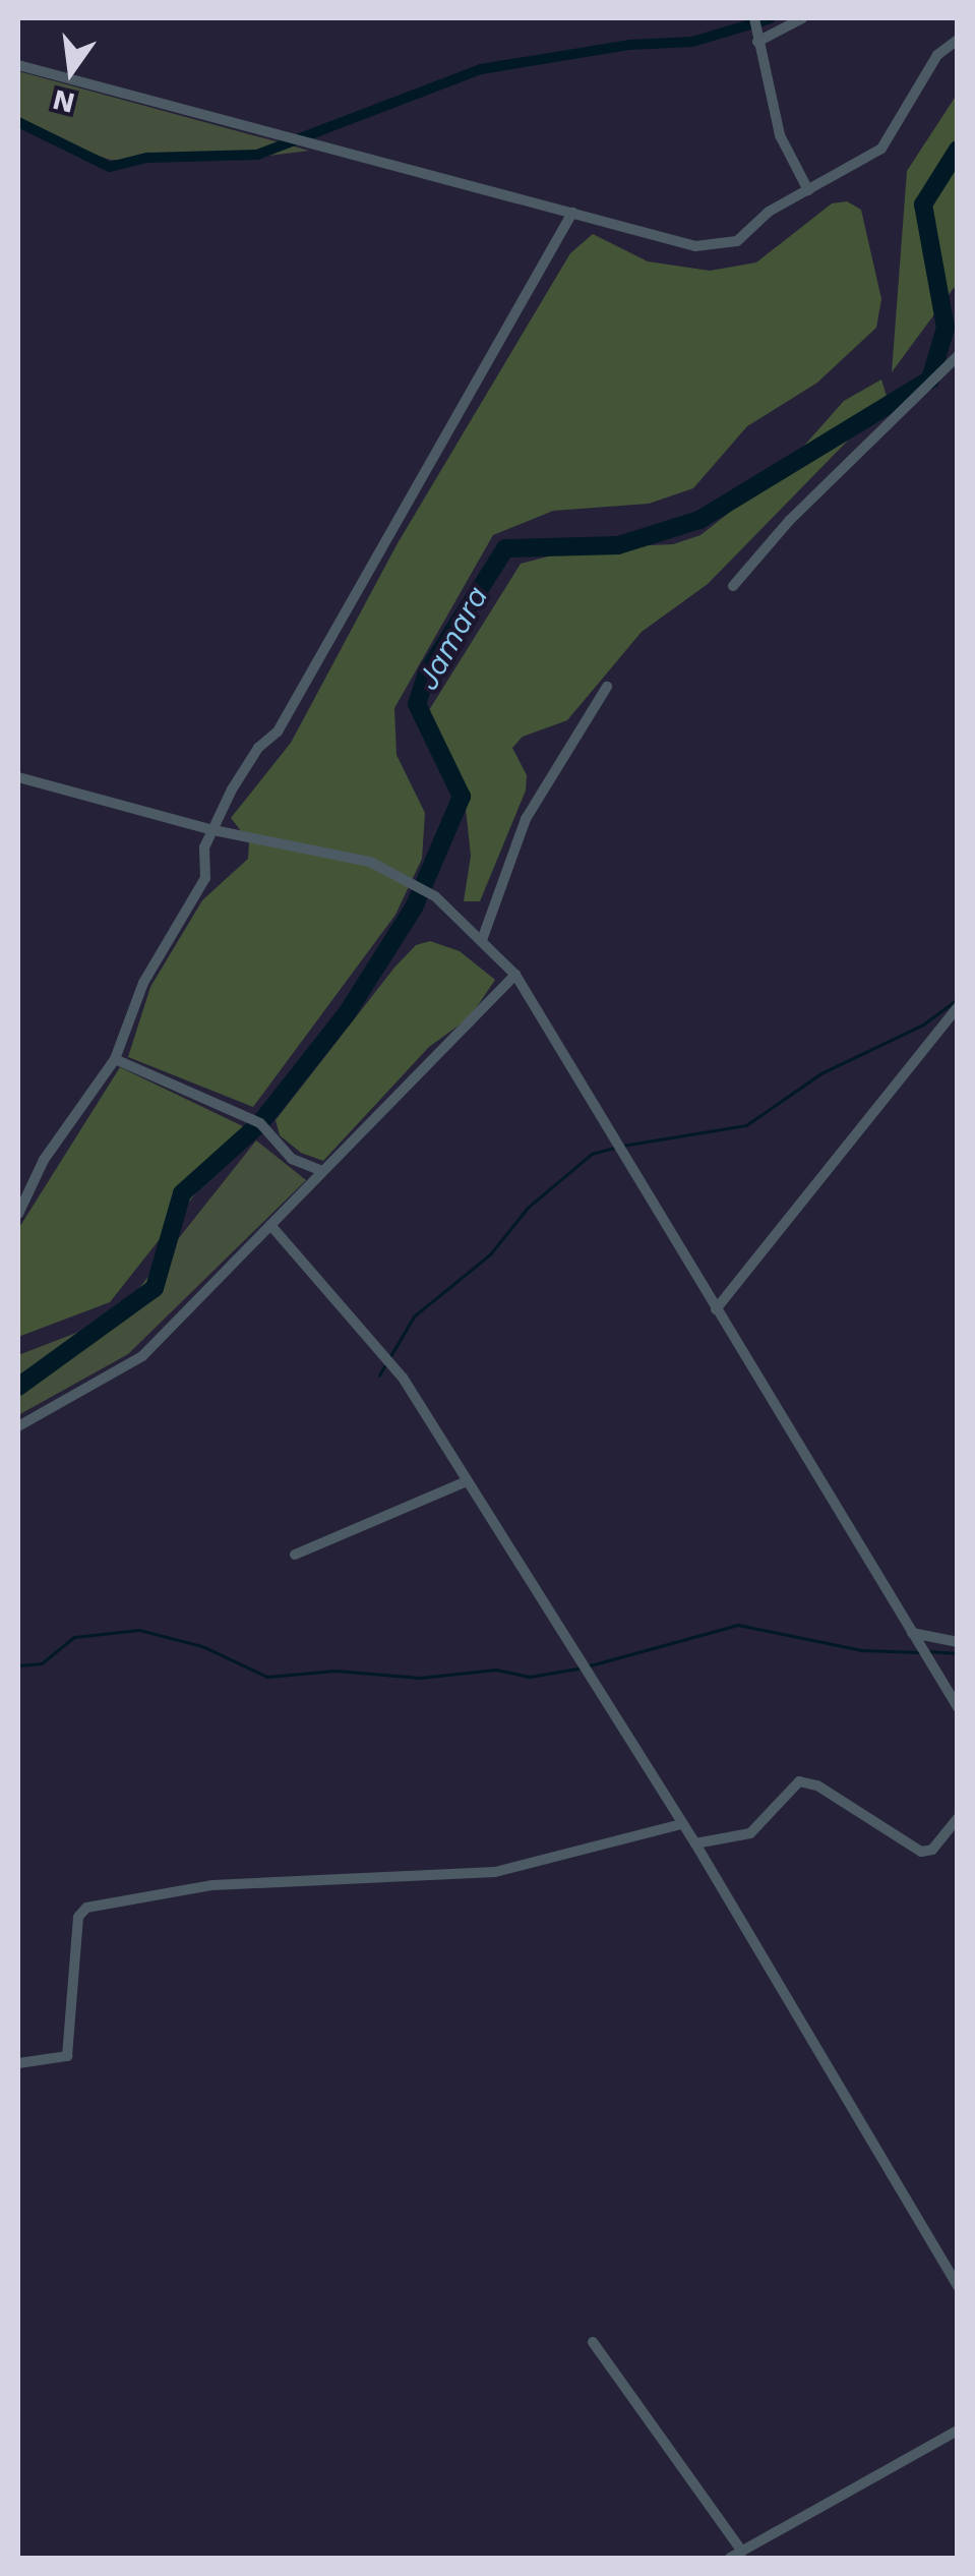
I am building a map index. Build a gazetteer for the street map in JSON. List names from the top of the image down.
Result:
{
  "water": ["Jamara"],
  "north": "bottom"
}
